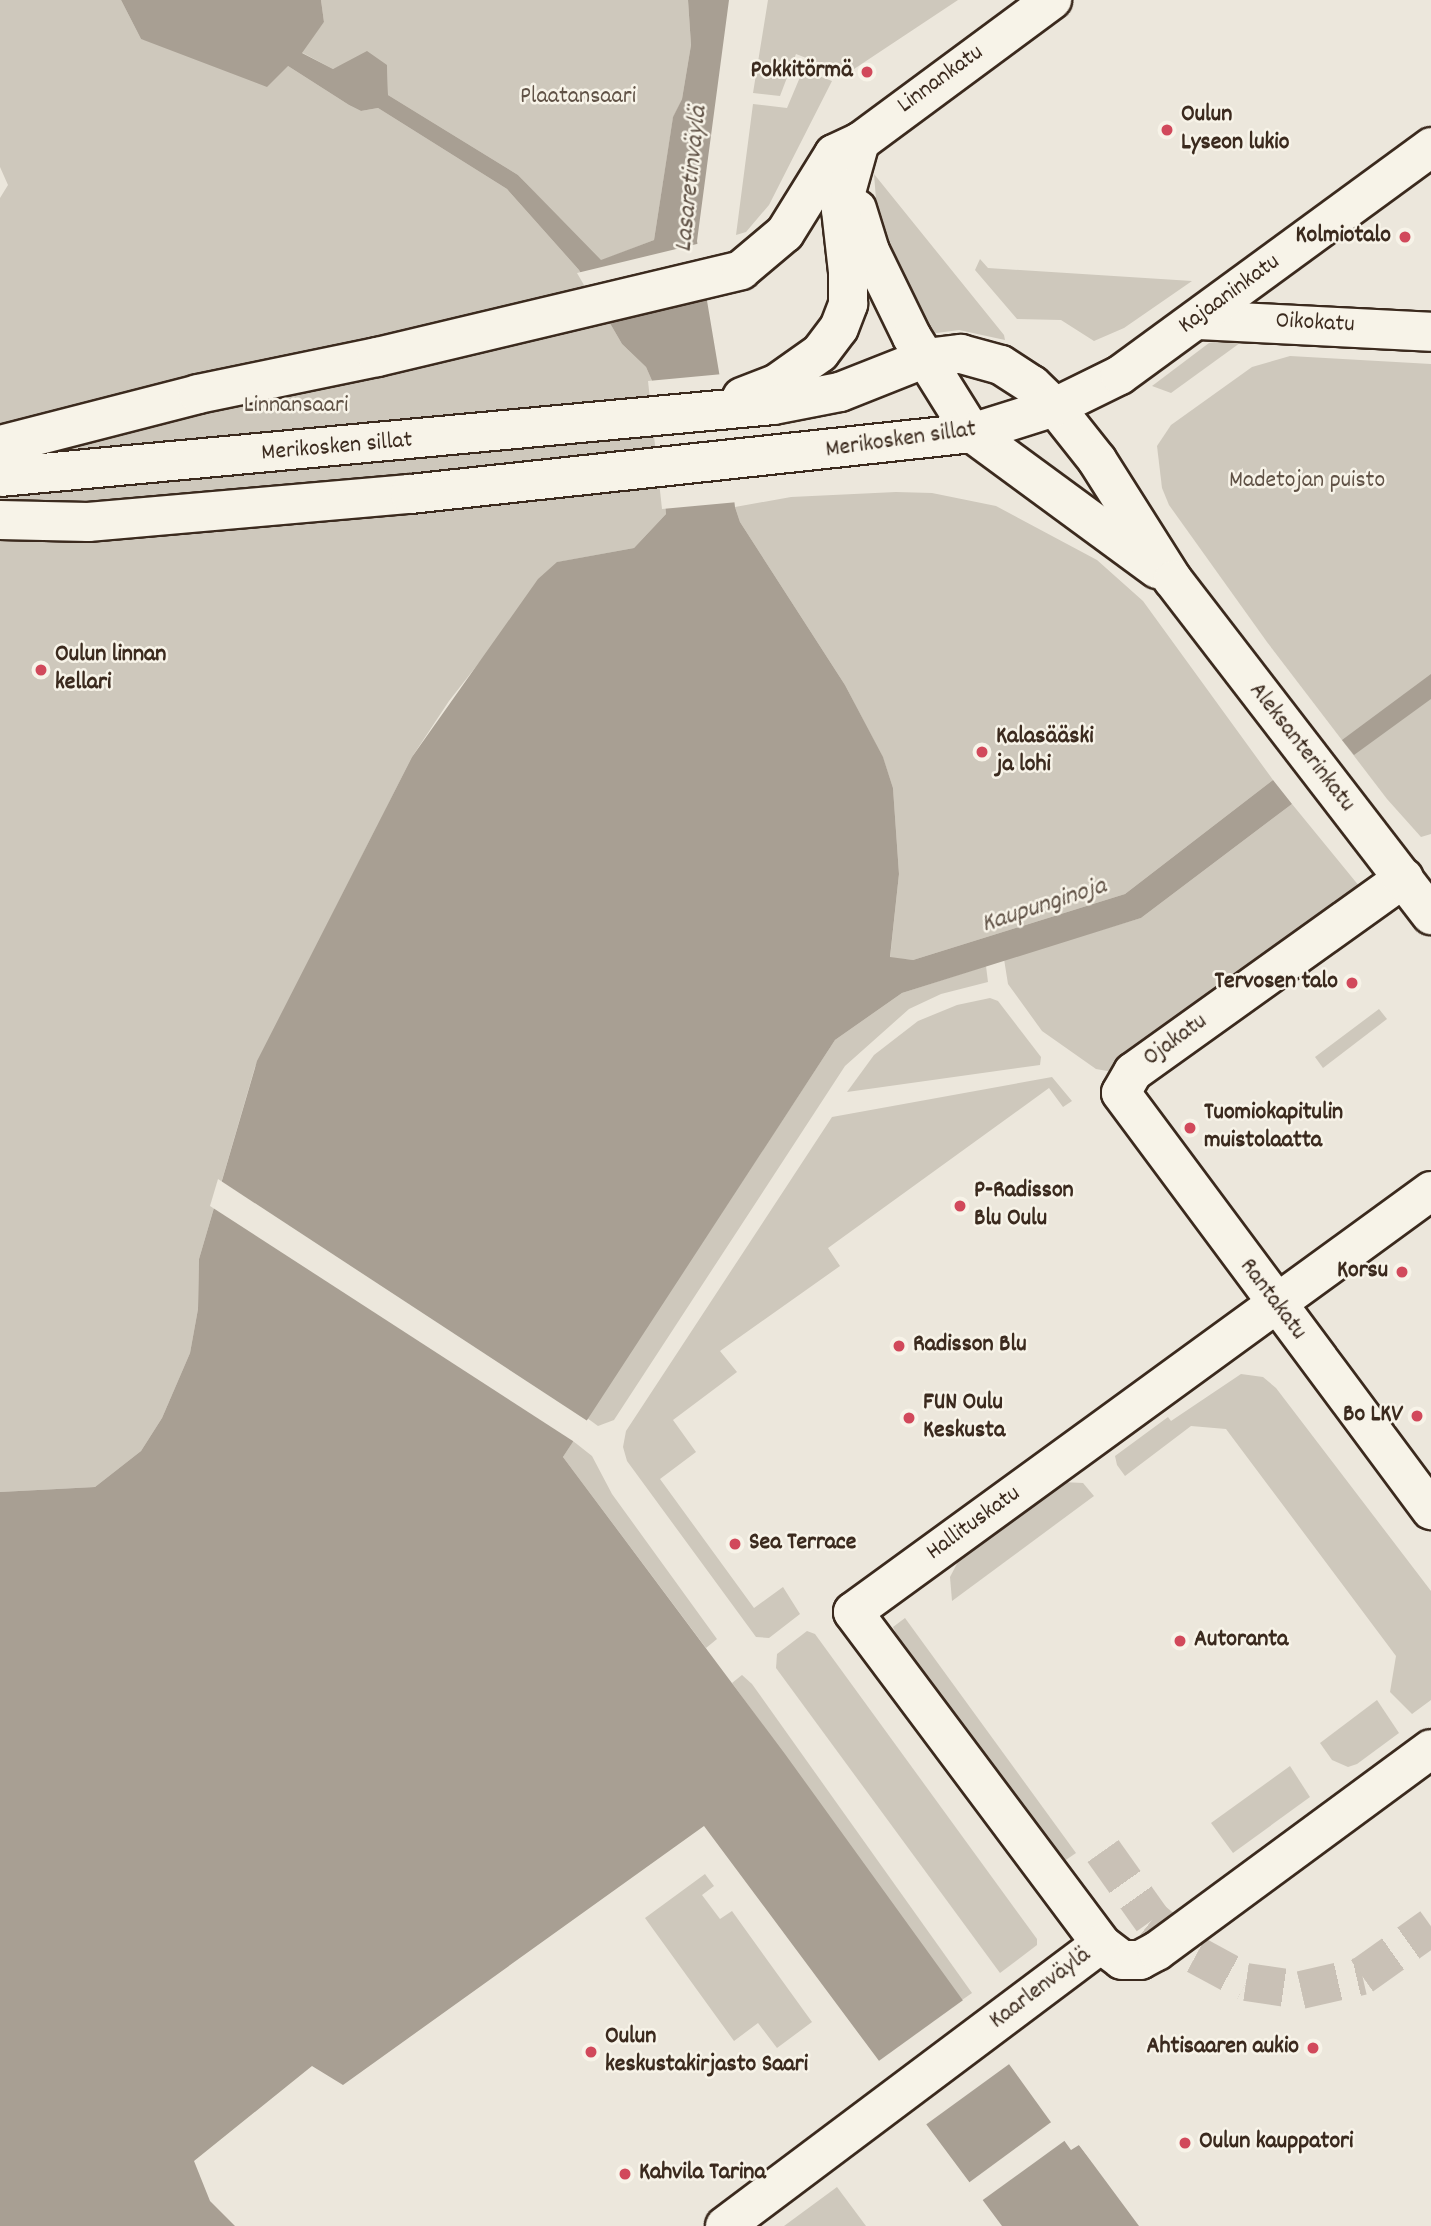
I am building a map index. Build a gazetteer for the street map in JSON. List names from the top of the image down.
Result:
{
  "streets": {
    "main road": [
      "Linnankatu",
      "Kajaaninkatu",
      "Oikokatu",
      "Merikosken sillat",
      "Aleksanterinkatu",
      "Ojakatu",
      "Rantakatu",
      "Hallituskatu",
      "Kaarlenväylä"
    ]
  },
  "crossings": [
    ["Kajaaninkatu", "Oikokatu"],
    ["Kajaaninkatu", "Merikosken sillat"],
    ["Kajaaninkatu", "Aleksanterinkatu"],
    ["Merikosken sillat", "Aleksanterinkatu"],
    ["Aleksanterinkatu", "Ojakatu"],
    ["Ojakatu", "Rantakatu"],
    ["Rantakatu", "Hallituskatu"],
    ["Hallituskatu", "Kaarlenväylä"]
  ],
  "water": ["Lasaretinväylä", "Kaupunginoja"],
  "parks": ["Plaatansaari", "Linnansaari", "Madetojan puisto"],
  "places": [
    "Pokkitörmä",
    "Oulun Lyseon lukio",
    "Kolmiotalo",
    "Oulun linnan kellari",
    "Kalasääski ja lohi",
    "Tervosen talo",
    "Tuomiokapitulin muistolaatta",
    "P-Radisson Blu Oulu",
    "Korsu",
    "Radisson Blu",
    "Bo LKV",
    "FUN Oulu Keskusta",
    "Sea Terrace",
    "Autoranta",
    "Ahtisaaren aukio",
    "Oulun keskustakirjasto Saari",
    "Oulun kauppatori",
    "Kahvila Tarina"
  ]
}
